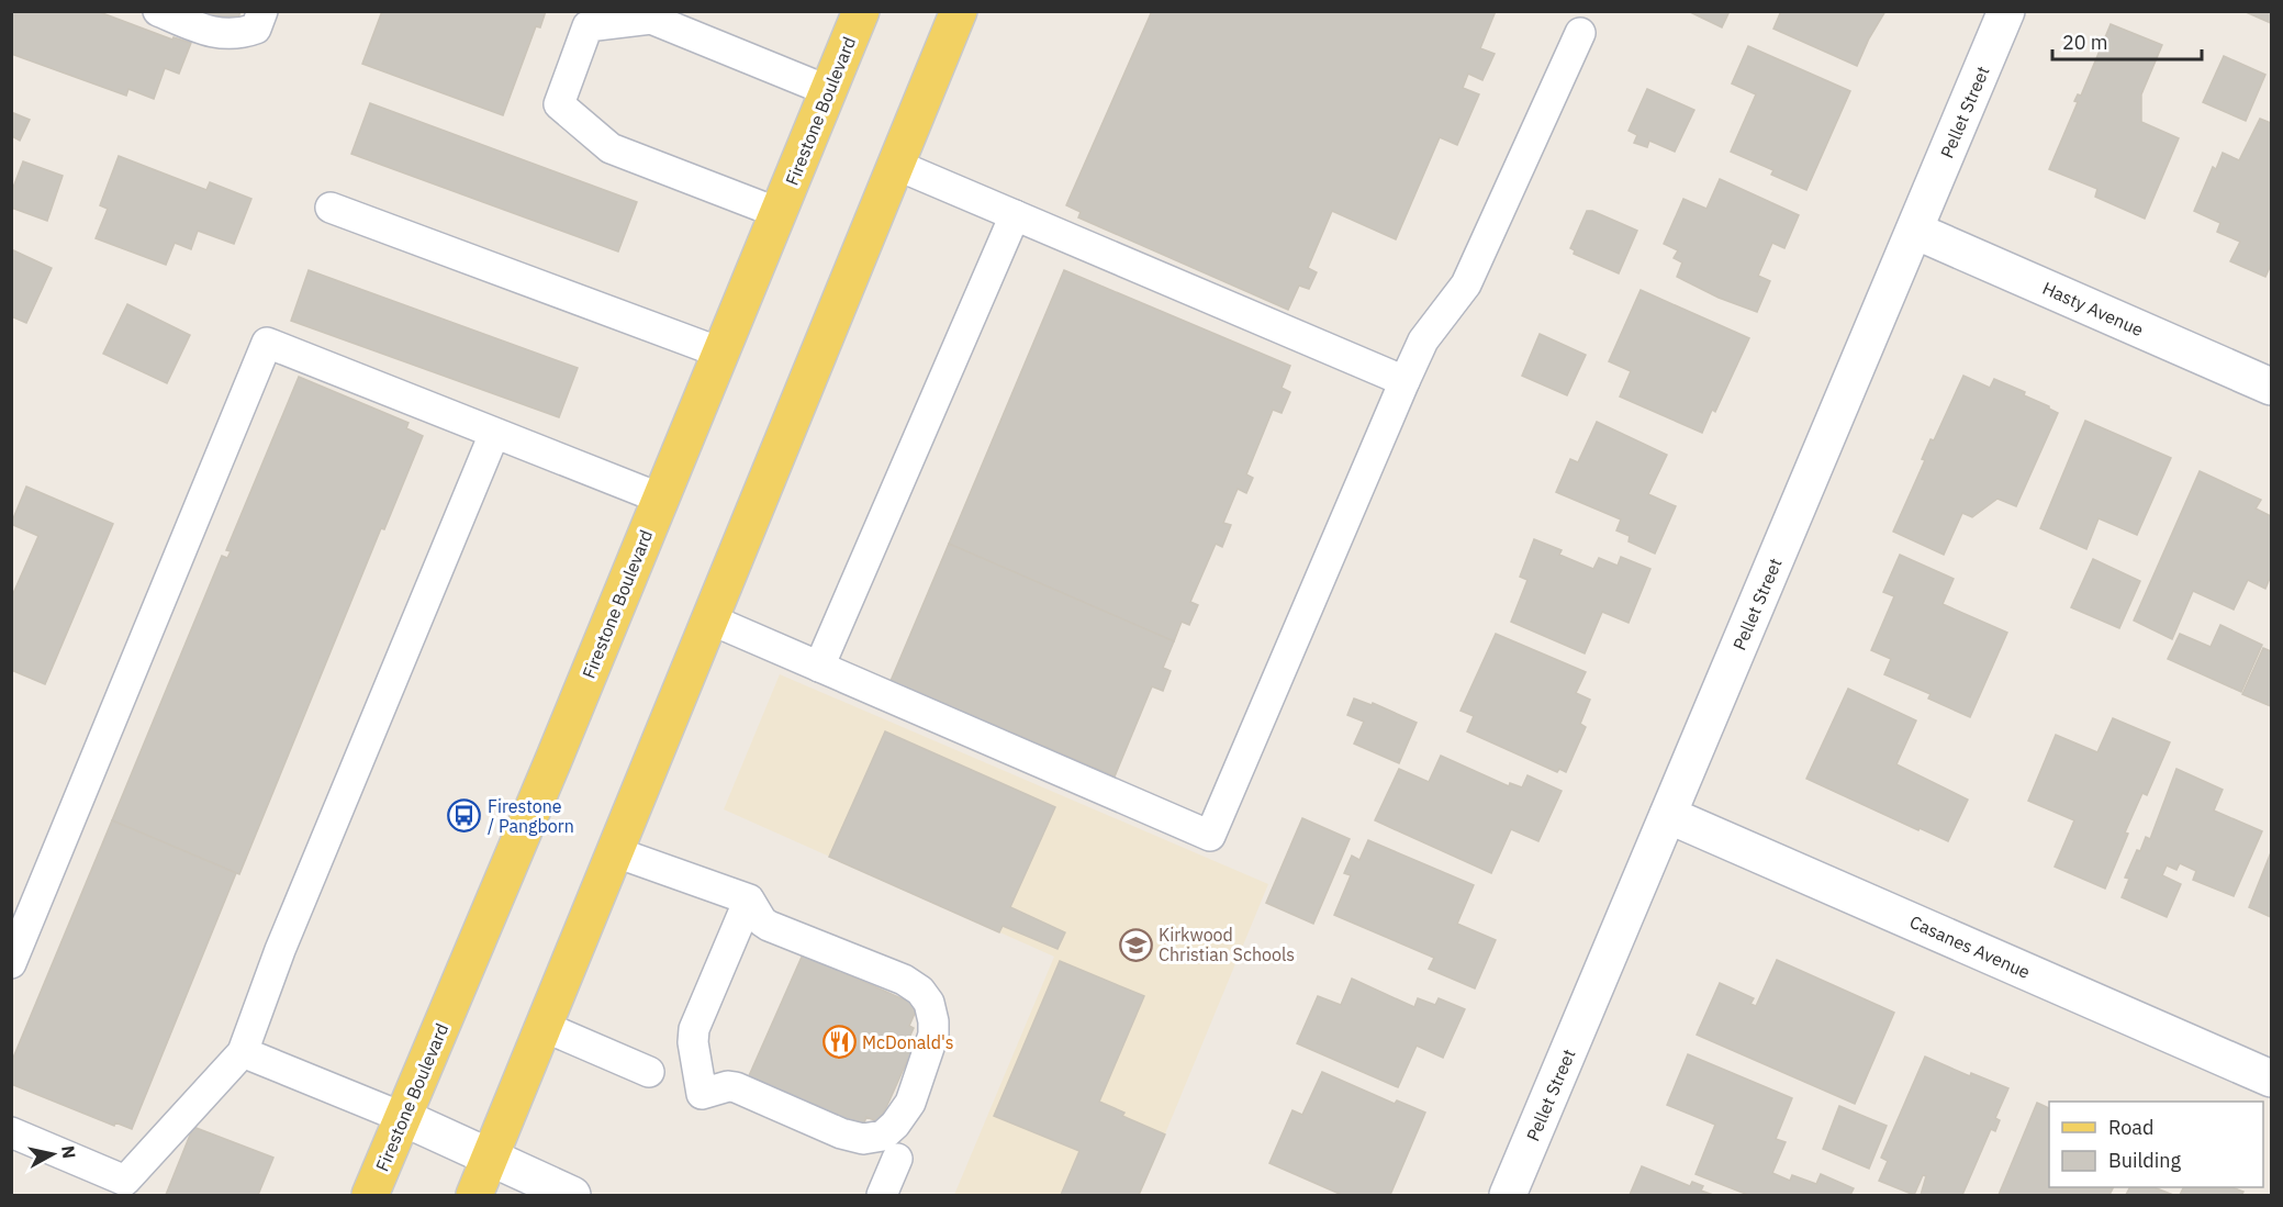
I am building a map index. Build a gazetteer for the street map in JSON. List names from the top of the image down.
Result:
{
  "streets": {
    "main road": ["Firestone Boulevard"],
    "street": ["Pellet Street", "Hasty Avenue", "Casanes Avenue"]
  },
  "crossings": [
    ["Pellet Street", "Hasty Avenue"],
    ["Pellet Street", "Casanes Avenue"]
  ],
  "places": {
    "bus stop": ["Firestone / Pangborn"],
    "school or university": ["Kirkwood Christian Schools"],
    "restaurant": ["McDonald's"]
  },
  "legend": ["Road", "Building"],
  "scale_bar": "20 m",
  "north": "right"
}
